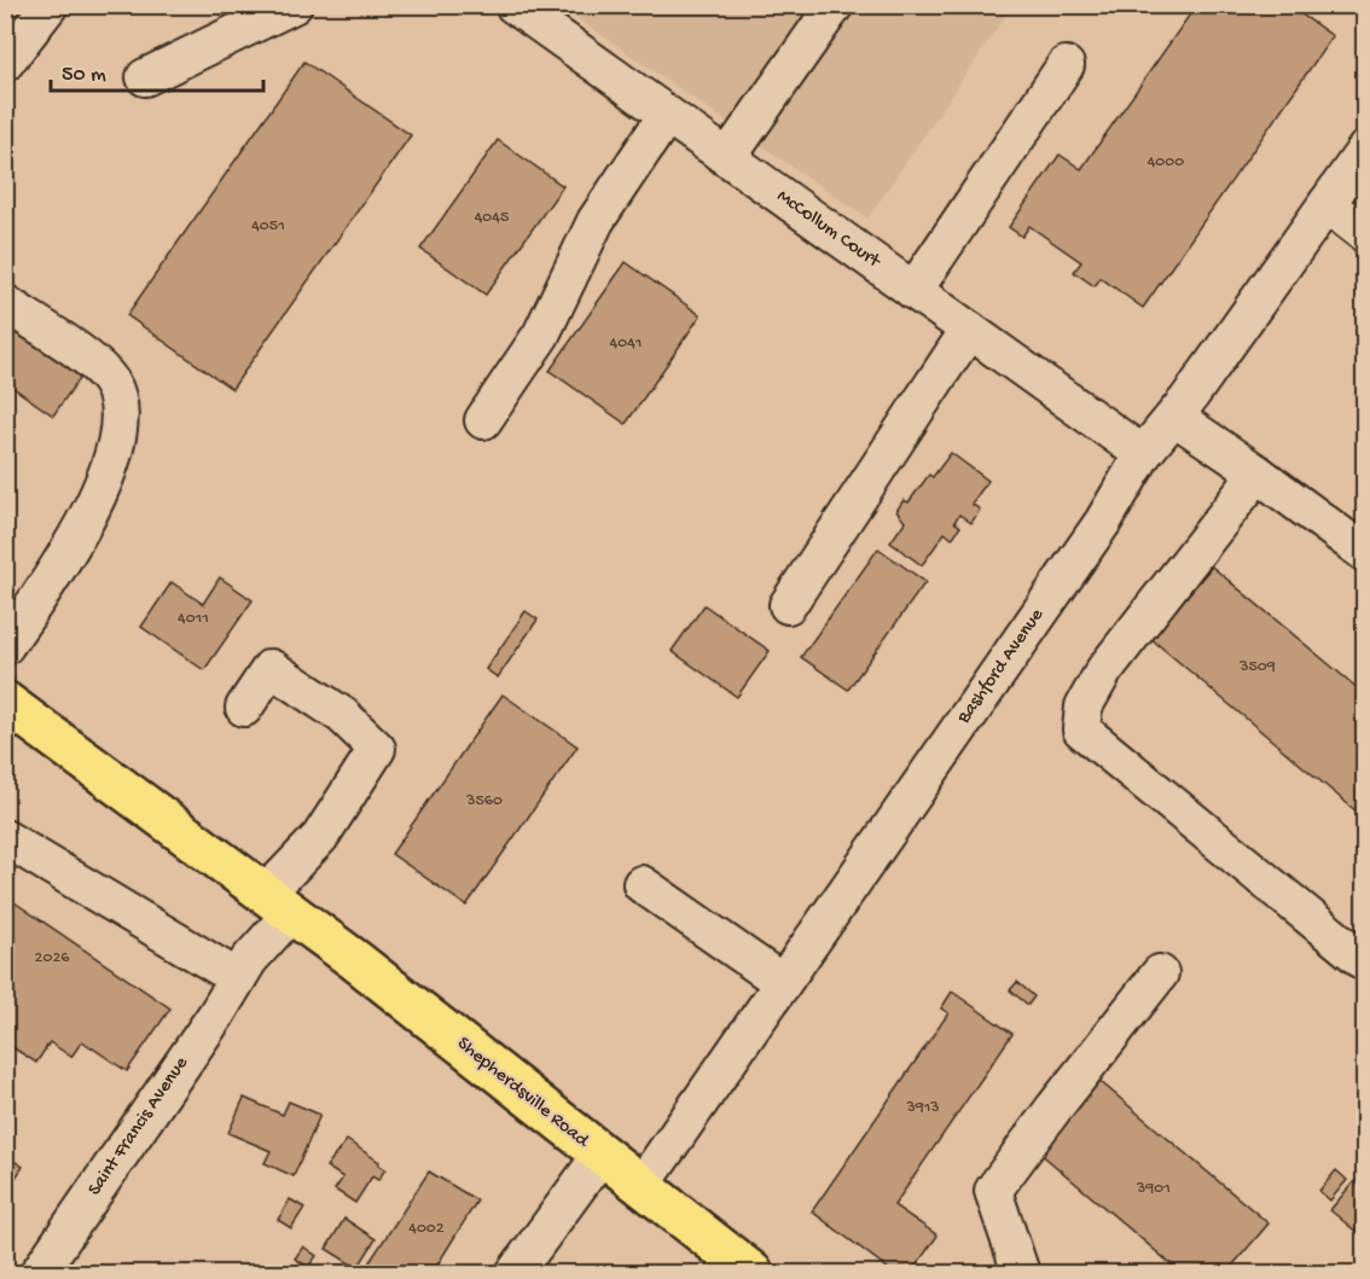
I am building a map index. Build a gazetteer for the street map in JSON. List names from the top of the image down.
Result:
{
  "streets": {
    "main road": ["Shepherdsville Road"],
    "street": ["McCollum Court", "Bashford Avenue", "Saint Francis Avenue"]
  },
  "crossings": [
    ["McCollum Court", "Bashford Avenue"],
    ["Bashford Avenue", "Shepherdsville Road"]
  ],
  "house_numbers": [
    "4000",
    "4045",
    "4051",
    "4041",
    "4011",
    "3509",
    "3560",
    "2026",
    "3913",
    "3901",
    "4002"
  ],
  "scale_bar": "50 m"
}
